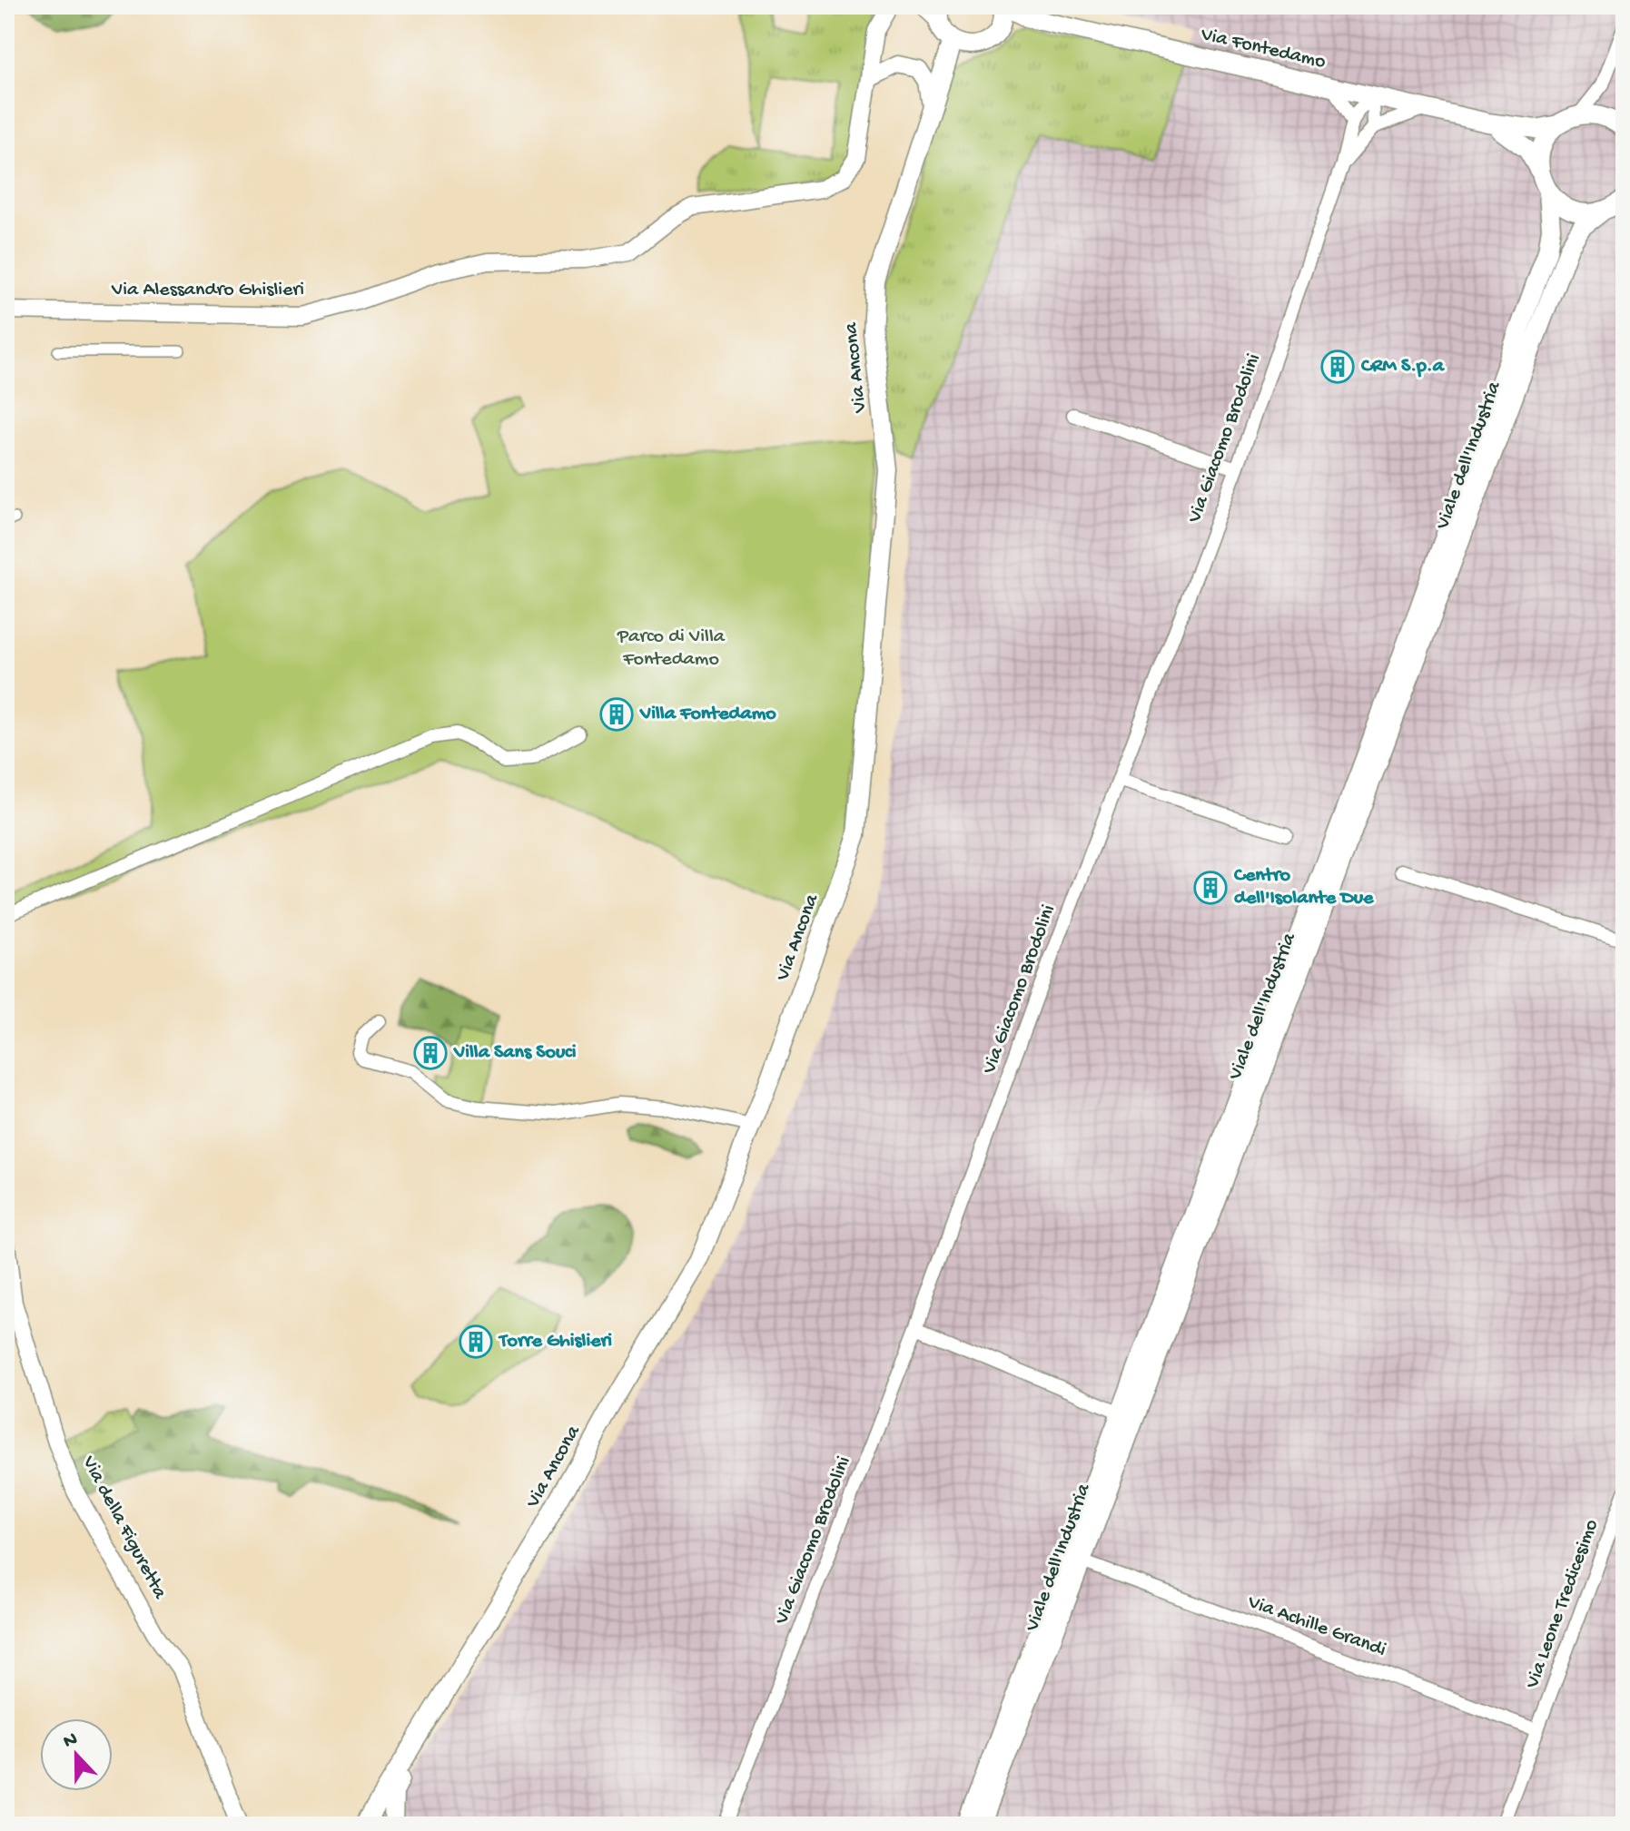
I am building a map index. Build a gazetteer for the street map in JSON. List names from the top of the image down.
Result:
{
  "streets": {
    "main road": ["Via Fontedamo", "Via Ancona", "Viale dell'Industria"],
    "street": [
      "Via Alessandro Ghislieri",
      "Via Giacomo Brodolini",
      "Via della Figuretta",
      "Via Leone Tredicesimo",
      "Via Achille Grandi"
    ]
  },
  "crossings": [
    ["Via Fontedamo", "Via Giacomo Brodolini"],
    ["Via Fontedamo", "Viale dell'Industria"],
    ["Viale dell'Industria", "Via Achille Grandi"],
    ["Via Leone Tredicesimo", "Via Achille Grandi"]
  ],
  "parks": ["Parco di Villa Fontedamo"],
  "places": {
    "building": [
      "CRM S.p.a",
      "Villa Fontedamo",
      "Centro dell'Isolante Due",
      "Villa Sans Souci",
      "Torre Ghislieri"
    ]
  },
  "north": "top"
}
